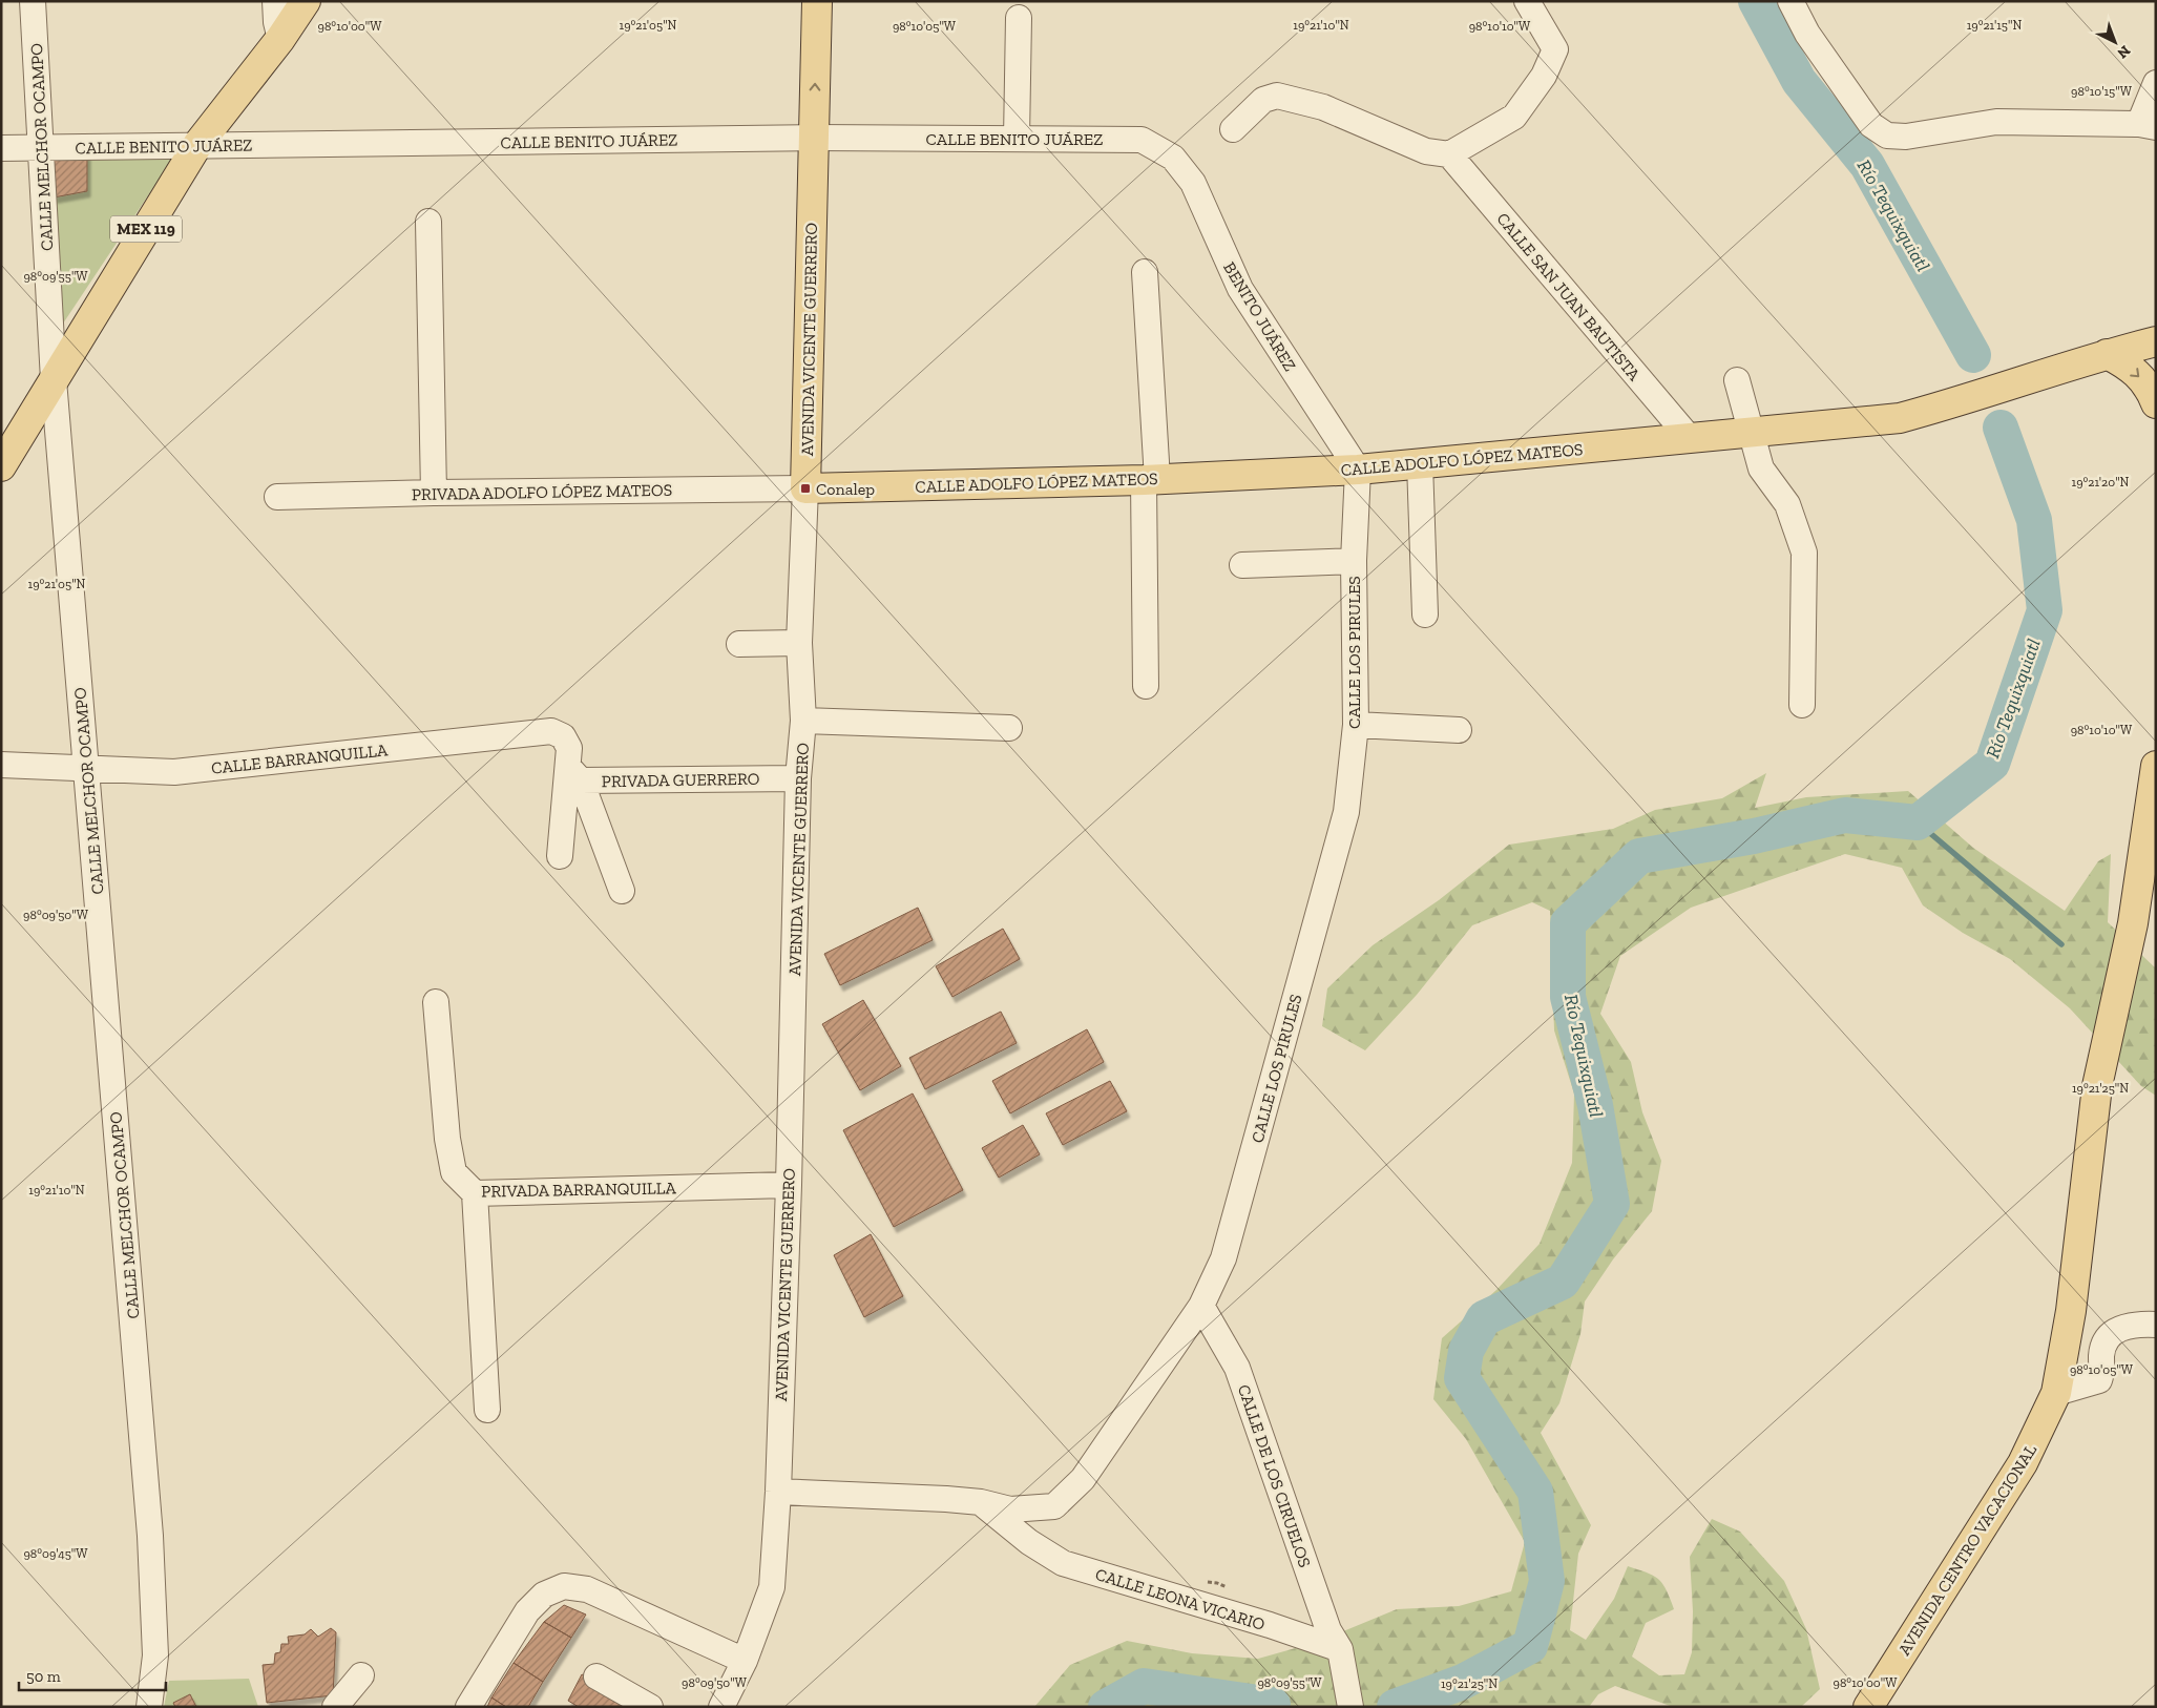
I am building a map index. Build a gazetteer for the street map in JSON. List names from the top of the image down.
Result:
{
  "streets": {
    "main road": [
      "MEX 119",
      "AVENIDA VICENTE GUERRERO",
      "CALLE ADOLFO LÓPEZ MATEOS",
      "AVENIDA CENTRO VACACIONAL"
    ],
    "street": [
      "CALLE BENITO JUÁREZ",
      "CALLE MELCHOR OCAMPO",
      "CALLE SAN JUAN BAUTISTA",
      "BENITO JUÁREZ",
      "PRIVADA ADOLFO LÓPEZ MATEOS",
      "CALLE LOS PIRULES",
      "CALLE BARRANQUILLA",
      "PRIVADA GUERRERO",
      "PRIVADA BARRANQUILLA",
      "CALLE DE LOS CIRUELOS",
      "CALLE LEONA VICARIO"
    ]
  },
  "crossings": [
    ["CALLE BENITO JUÁREZ", "CALLE MELCHOR OCAMPO"],
    ["CALLE BENITO JUÁREZ", "MEX 119"],
    ["CALLE BENITO JUÁREZ", "BENITO JUÁREZ"],
    ["CALLE BENITO JUÁREZ", "AVENIDA VICENTE GUERRERO"],
    ["CALLE MELCHOR OCAMPO", "MEX 119"],
    ["CALLE MELCHOR OCAMPO", "CALLE BARRANQUILLA"],
    ["CALLE SAN JUAN BAUTISTA", "CALLE ADOLFO LÓPEZ MATEOS"],
    ["BENITO JUÁREZ", "CALLE ADOLFO LÓPEZ MATEOS"],
    ["BENITO JUÁREZ", "CALLE LOS PIRULES"],
    ["AVENIDA VICENTE GUERRERO", "CALLE ADOLFO LÓPEZ MATEOS"],
    ["AVENIDA VICENTE GUERRERO", "PRIVADA ADOLFO LÓPEZ MATEOS"],
    ["AVENIDA VICENTE GUERRERO", "CALLE LOS PIRULES"],
    ["AVENIDA VICENTE GUERRERO", "PRIVADA GUERRERO"],
    ["AVENIDA VICENTE GUERRERO", "PRIVADA BARRANQUILLA"],
    ["CALLE ADOLFO LÓPEZ MATEOS", "PRIVADA ADOLFO LÓPEZ MATEOS"],
    ["CALLE ADOLFO LÓPEZ MATEOS", "CALLE LOS PIRULES"],
    ["CALLE LOS PIRULES", "CALLE DE LOS CIRUELOS"],
    ["CALLE LOS PIRULES", "CALLE LEONA VICARIO"],
    ["CALLE BARRANQUILLA", "PRIVADA GUERRERO"],
    ["CALLE DE LOS CIRUELOS", "CALLE LEONA VICARIO"]
  ],
  "water": ["Río Tequixquiatl"],
  "places": {
    "transit": ["Conalep"]
  },
  "scale_bar": "50 m",
  "north": "bottom right",
  "coordinates": [
    "19°21'05\"N",
    "19°21'10\"N",
    "19°21'15\"N",
    "98°10'00\"W",
    "98°10'05\"W",
    "98°10'10\"W",
    "98°10'15\"W",
    "98°09'55\"W",
    "19°21'20\"N",
    "98°09'50\"W",
    "19°21'25\"N",
    "98°09'45\"W"
  ]
}
